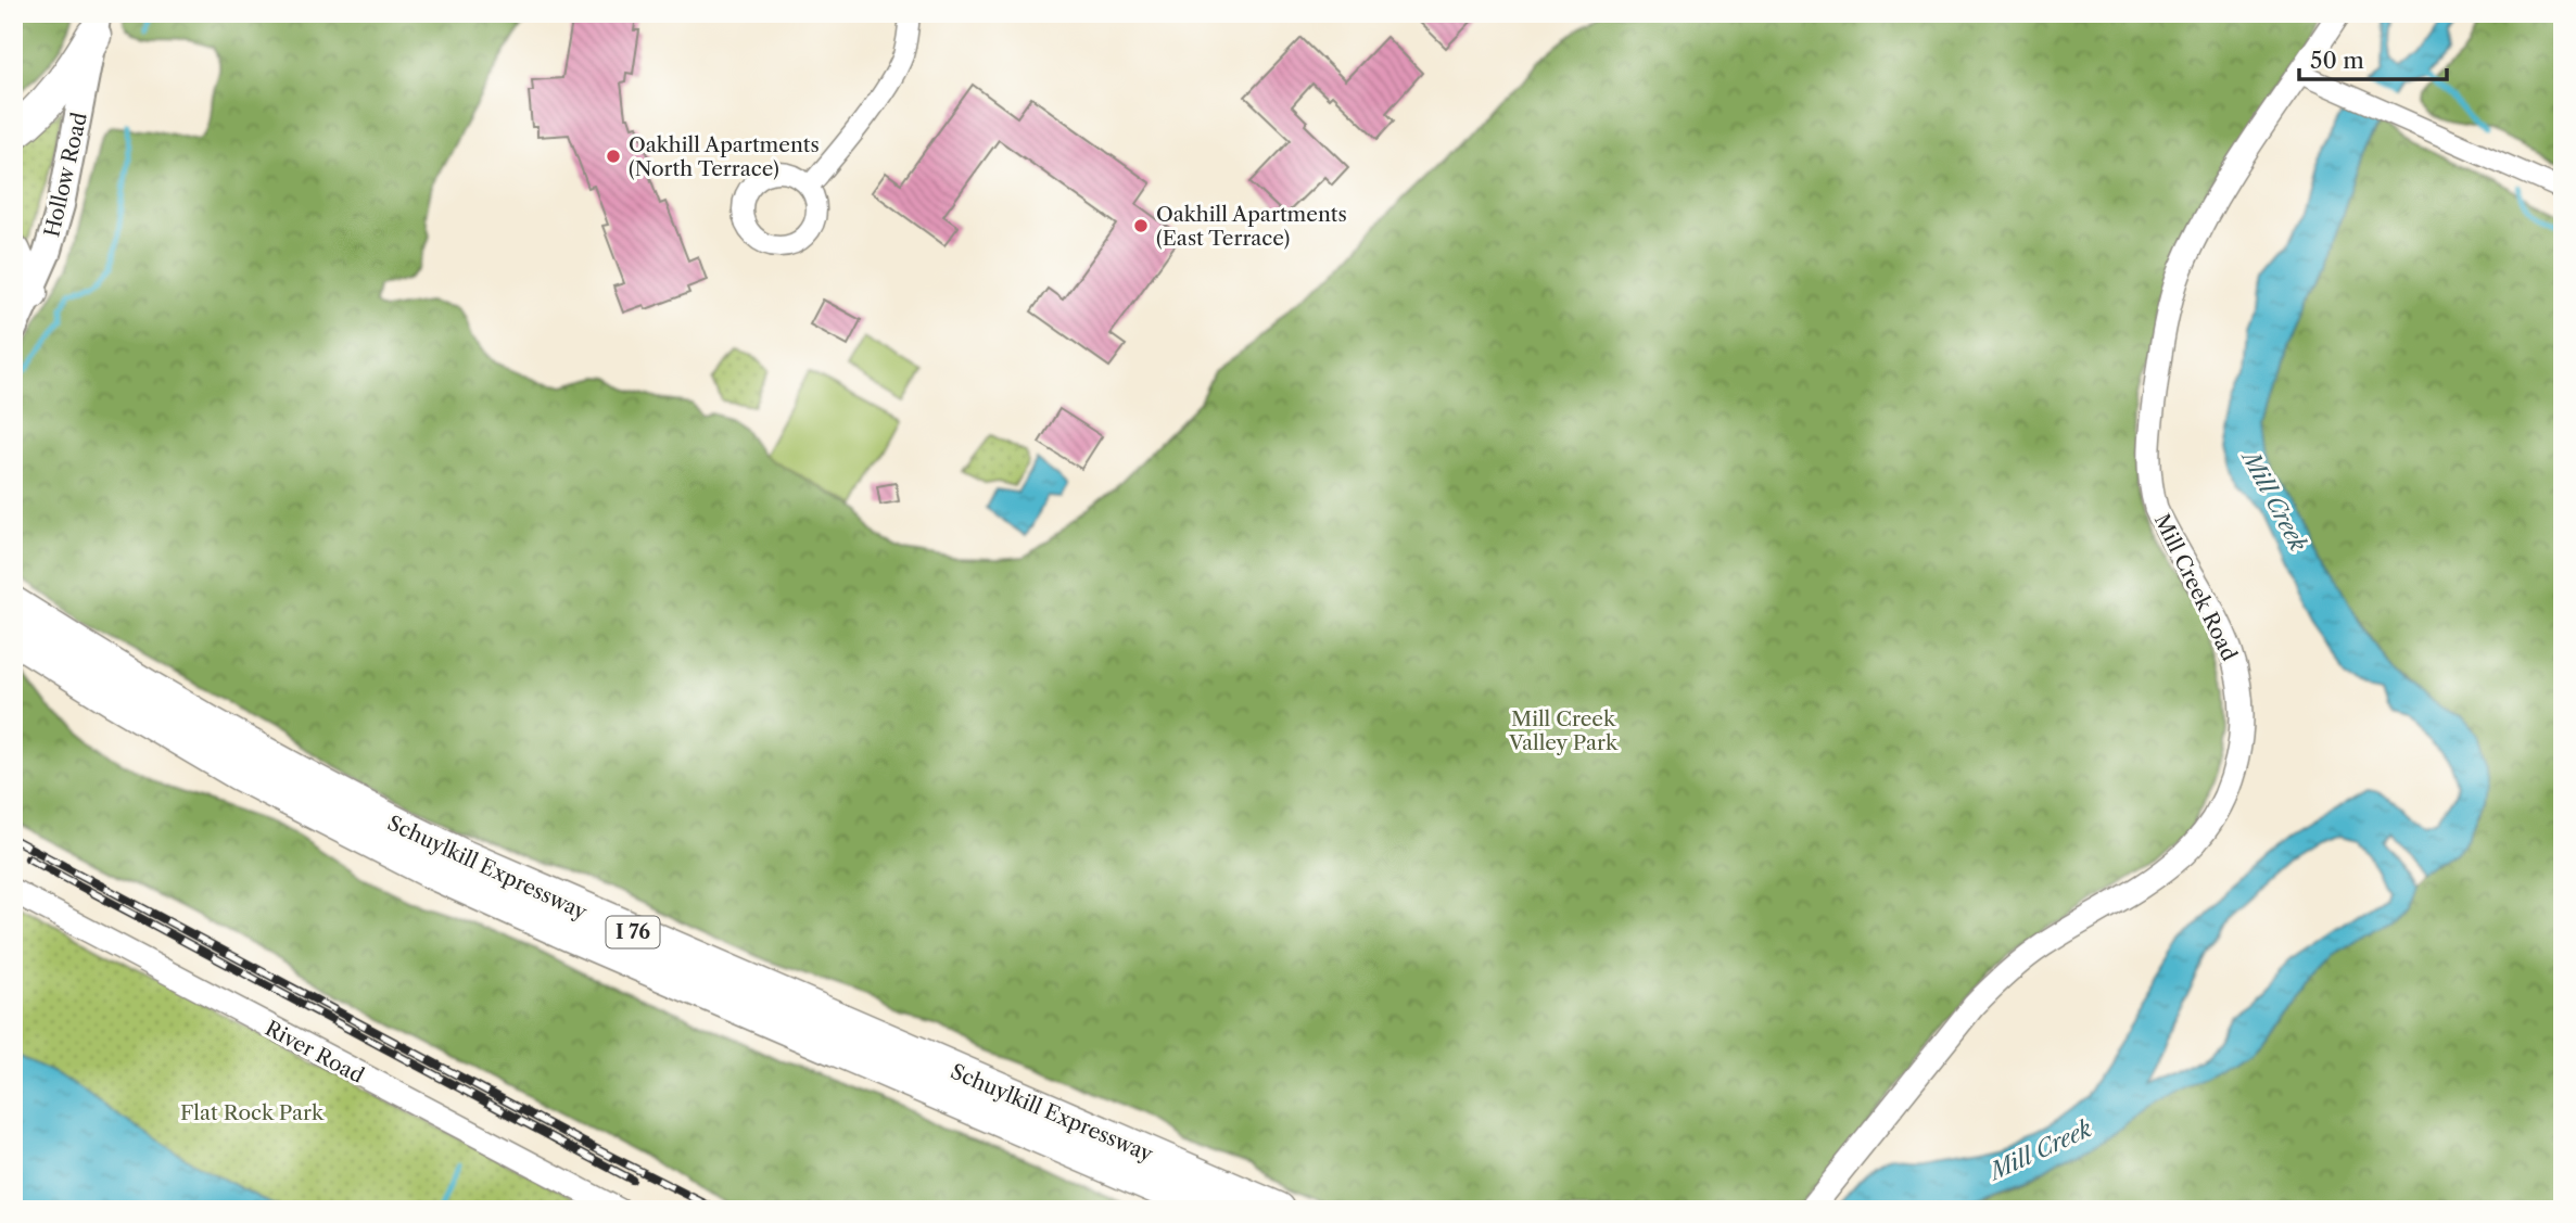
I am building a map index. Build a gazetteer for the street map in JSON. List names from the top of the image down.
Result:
{
  "streets": {
    "highway": ["Schuylkill Expressway", "I 76"],
    "main road": ["Hollow Road"],
    "street": ["Mill Creek Road", "River Road"]
  },
  "water": ["Mill Creek"],
  "parks": ["Mill Creek Valley Park", "Flat Rock Park"],
  "places": ["Oakhill Apartments (North Terrace)", "Oakhill Apartments (East Terrace)"],
  "scale_bar": "50 m"
}
